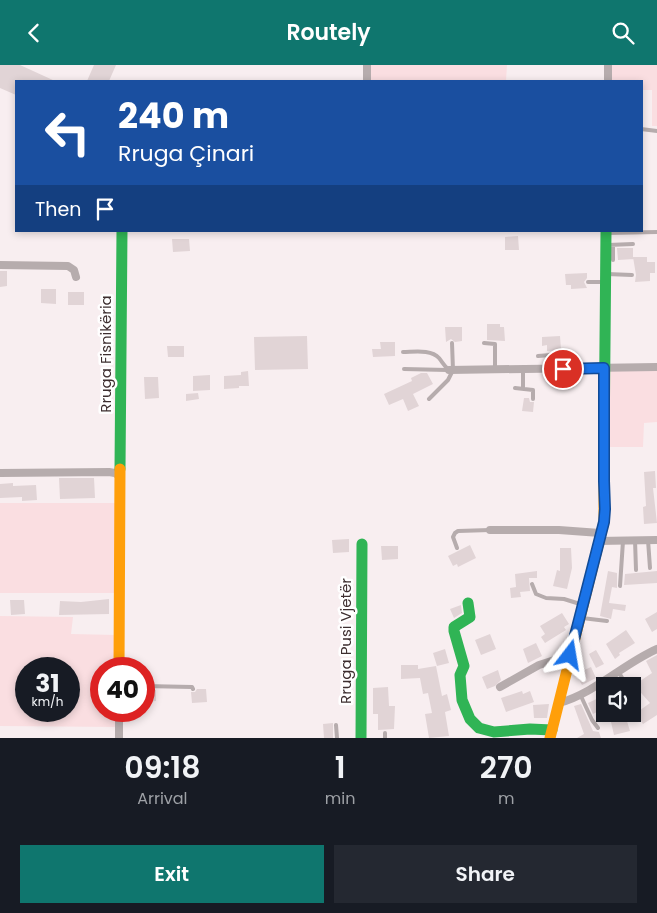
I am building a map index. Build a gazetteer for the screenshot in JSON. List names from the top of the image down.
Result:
{
  "streets": {
    "street": ["Rruga Fisnikëria", "Rruga Pusi Vjetër"]
  },
  "page": {
    "header": "Routely",
    "turn": ["240 m", "Rruga Çinari"],
    "then": "Then",
    "speed": "31 km/h",
    "limit": "40",
    "eta": [
      "09:18",
      "Arrival",
      "1",
      "min",
      "270",
      "m"
    ],
    "buttons": ["Exit", "Share"]
  }
}
